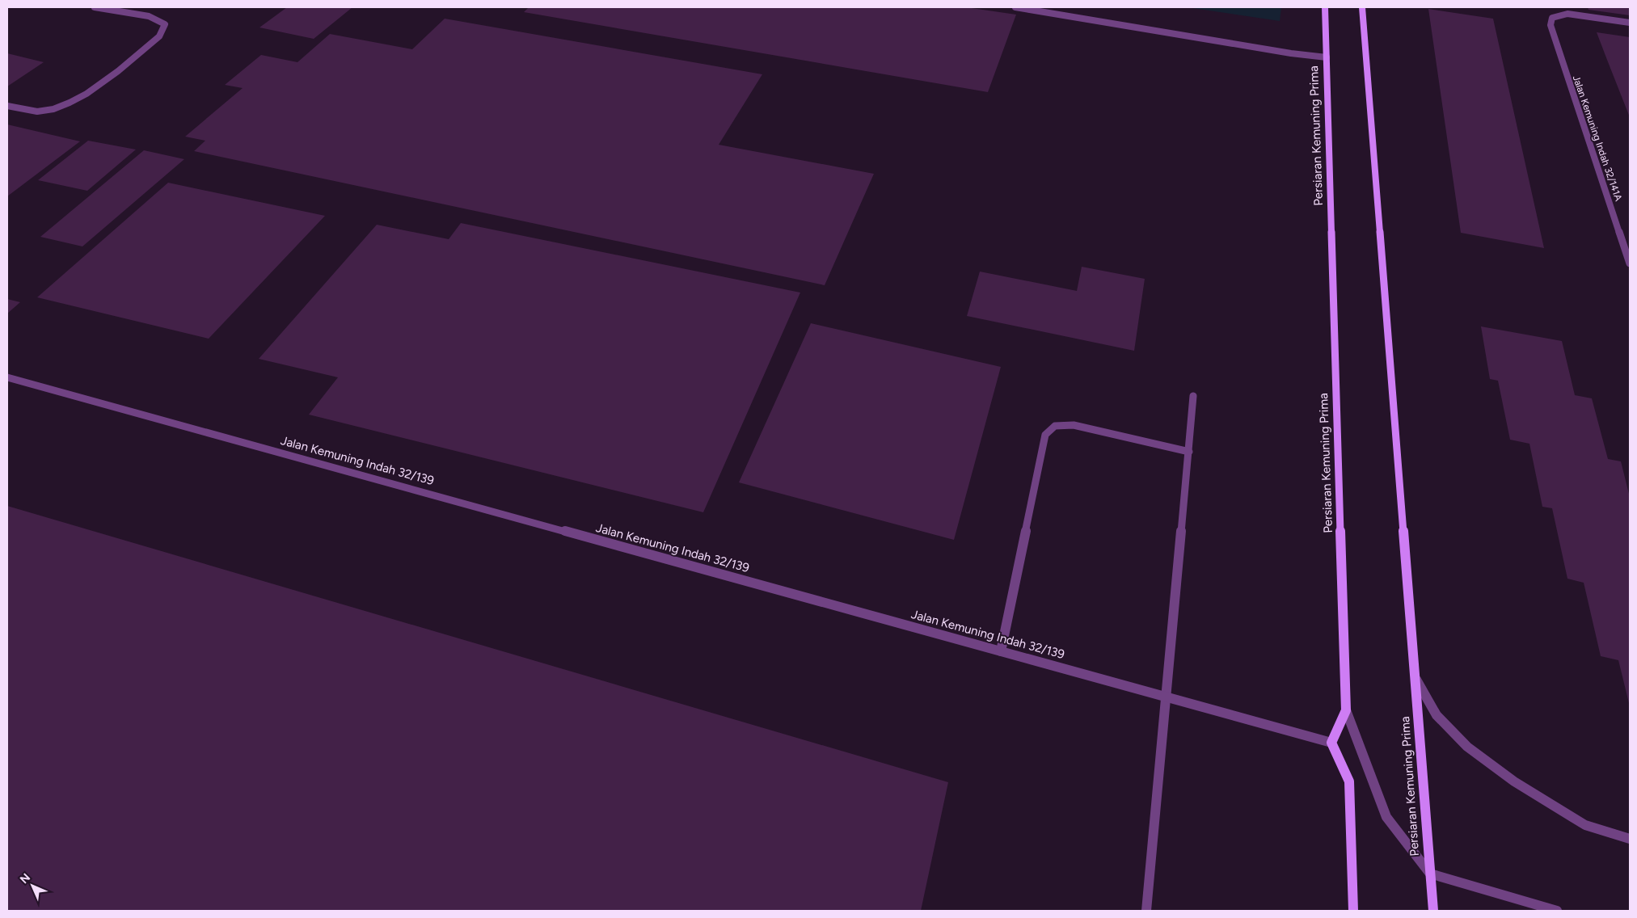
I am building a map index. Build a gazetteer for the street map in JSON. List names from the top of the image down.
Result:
{
  "streets": {
    "street": ["Persiaran Kemuning Prima", "Jalan Kemuning Indah 32/141A", "Jalan Kemuning Indah 32/139"]
  },
  "crossings": [
    ["Persiaran Kemuning Prima", "Jalan Kemuning Indah 32/139"]
  ],
  "north": "top left"
}
